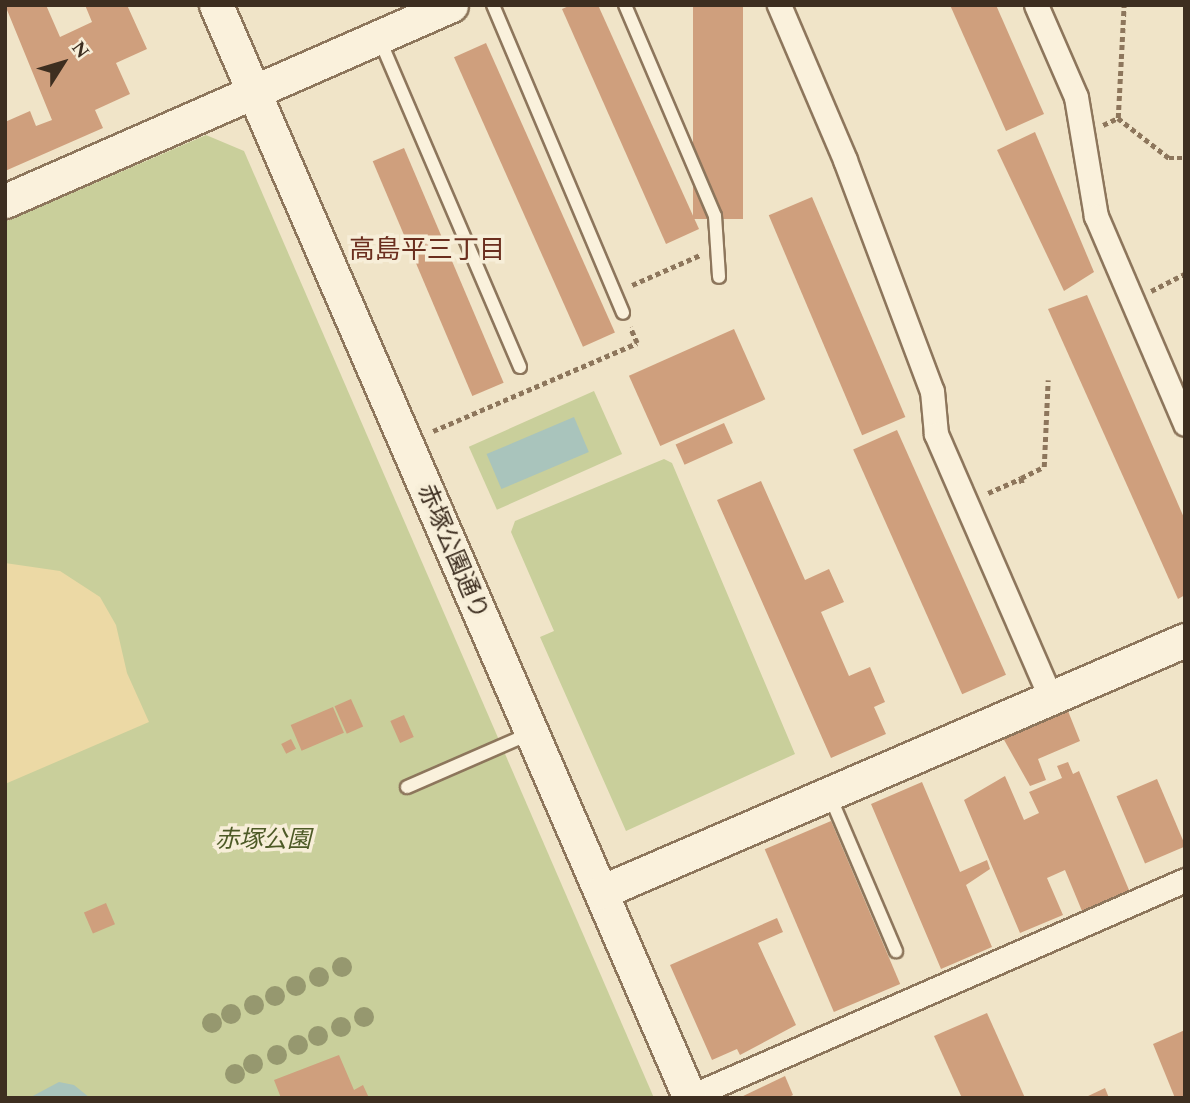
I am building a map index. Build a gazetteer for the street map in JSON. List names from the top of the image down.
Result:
{
  "streets": {
    "street": ["赤塚公園通り"]
  },
  "districts": ["高島平三丁目"],
  "parks": ["赤塚公園"],
  "north": "top right"
}
